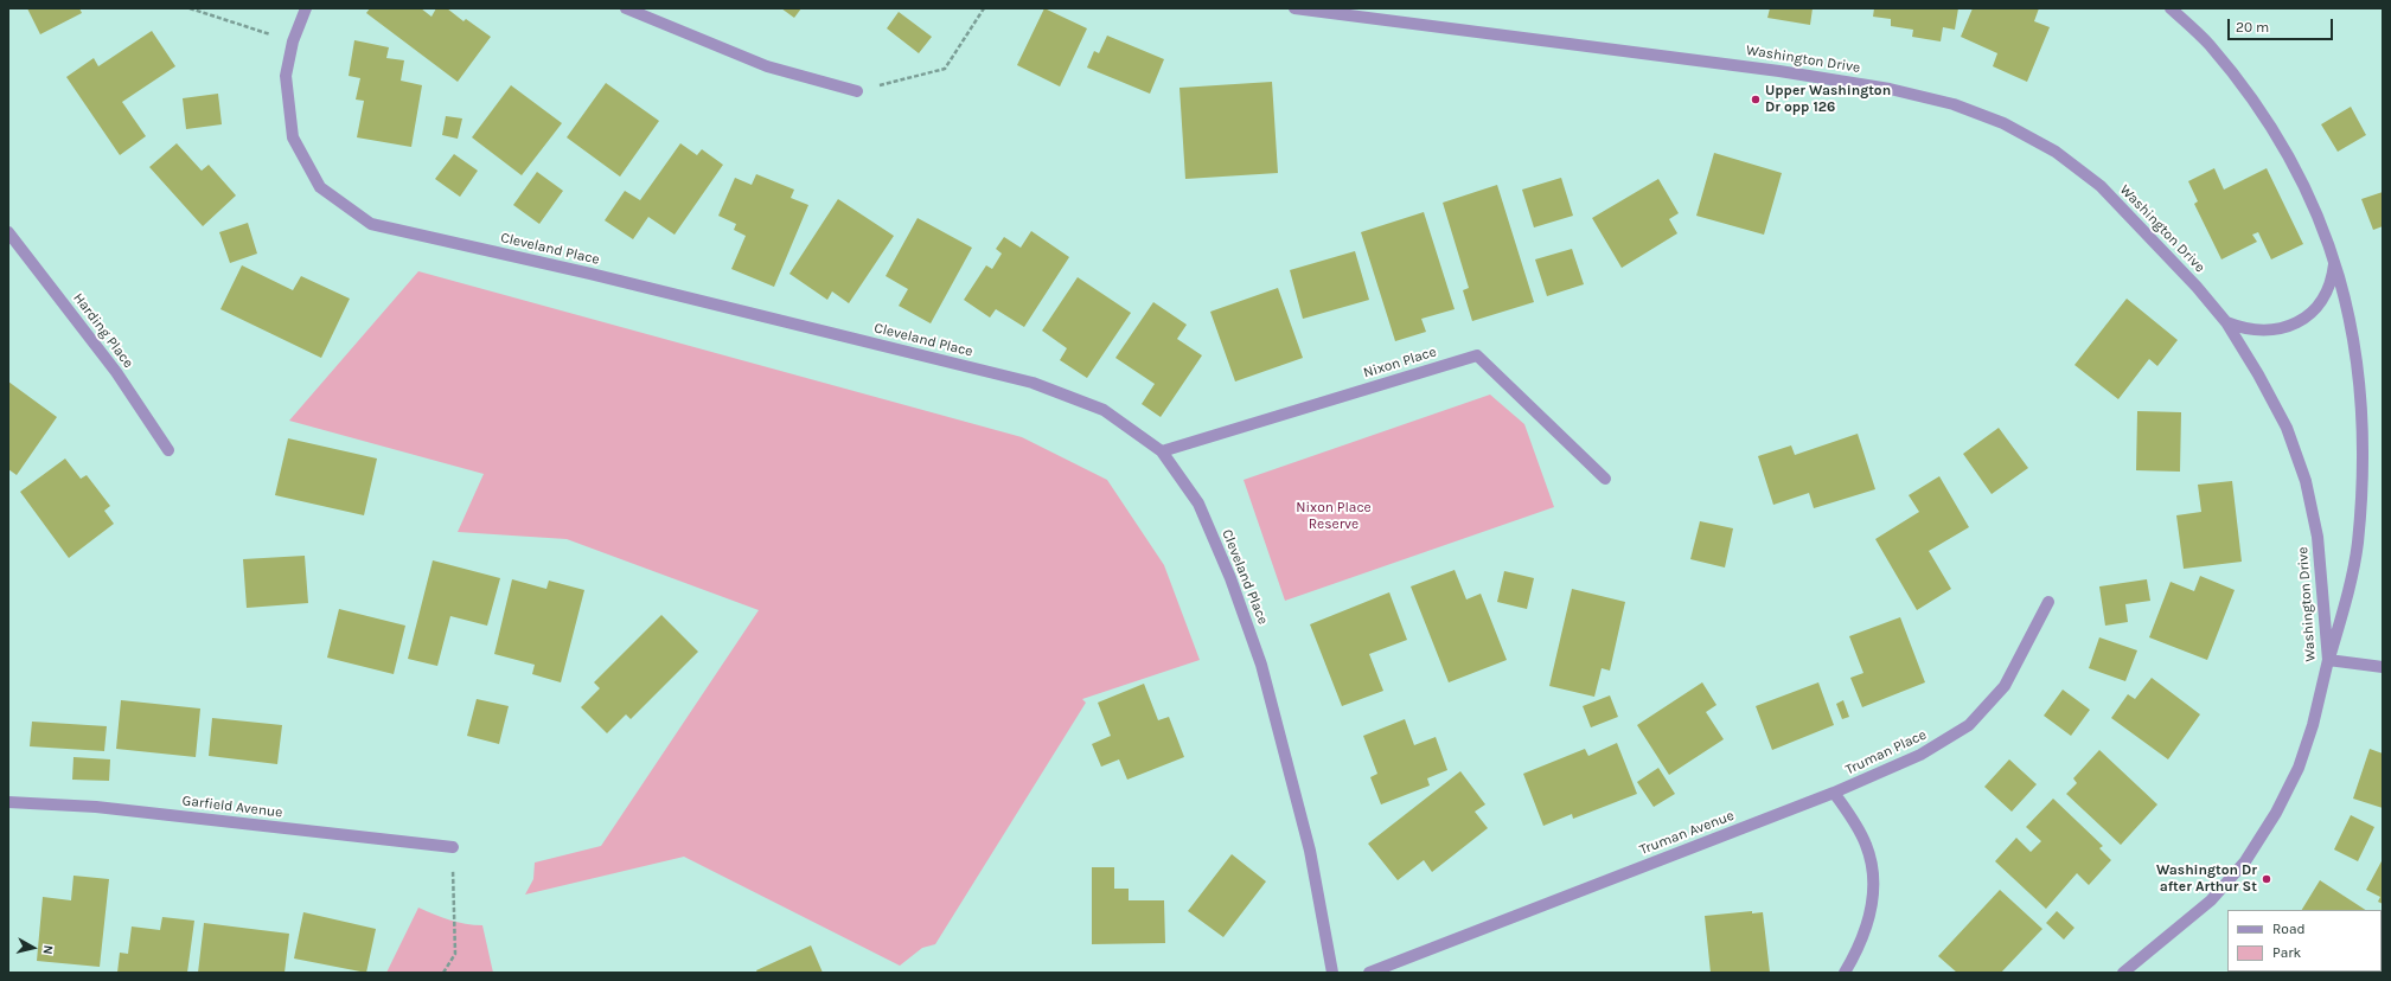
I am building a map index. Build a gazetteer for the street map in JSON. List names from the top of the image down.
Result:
{
  "streets": {
    "street": [
      "Washington Drive",
      "Cleveland Place",
      "Harding Place",
      "Nixon Place",
      "Truman Place",
      "Garfield Avenue",
      "Truman Avenue"
    ]
  },
  "crossings": [
    ["Cleveland Place", "Nixon Place"],
    ["Truman Place", "Truman Avenue"]
  ],
  "parks": ["Nixon Place Reserve"],
  "places": ["Upper Washington Dr opp 126", "Washington Dr after Arthur St"],
  "legend": ["Road", "Park"],
  "scale_bar": "20 m",
  "north": "right"
}
